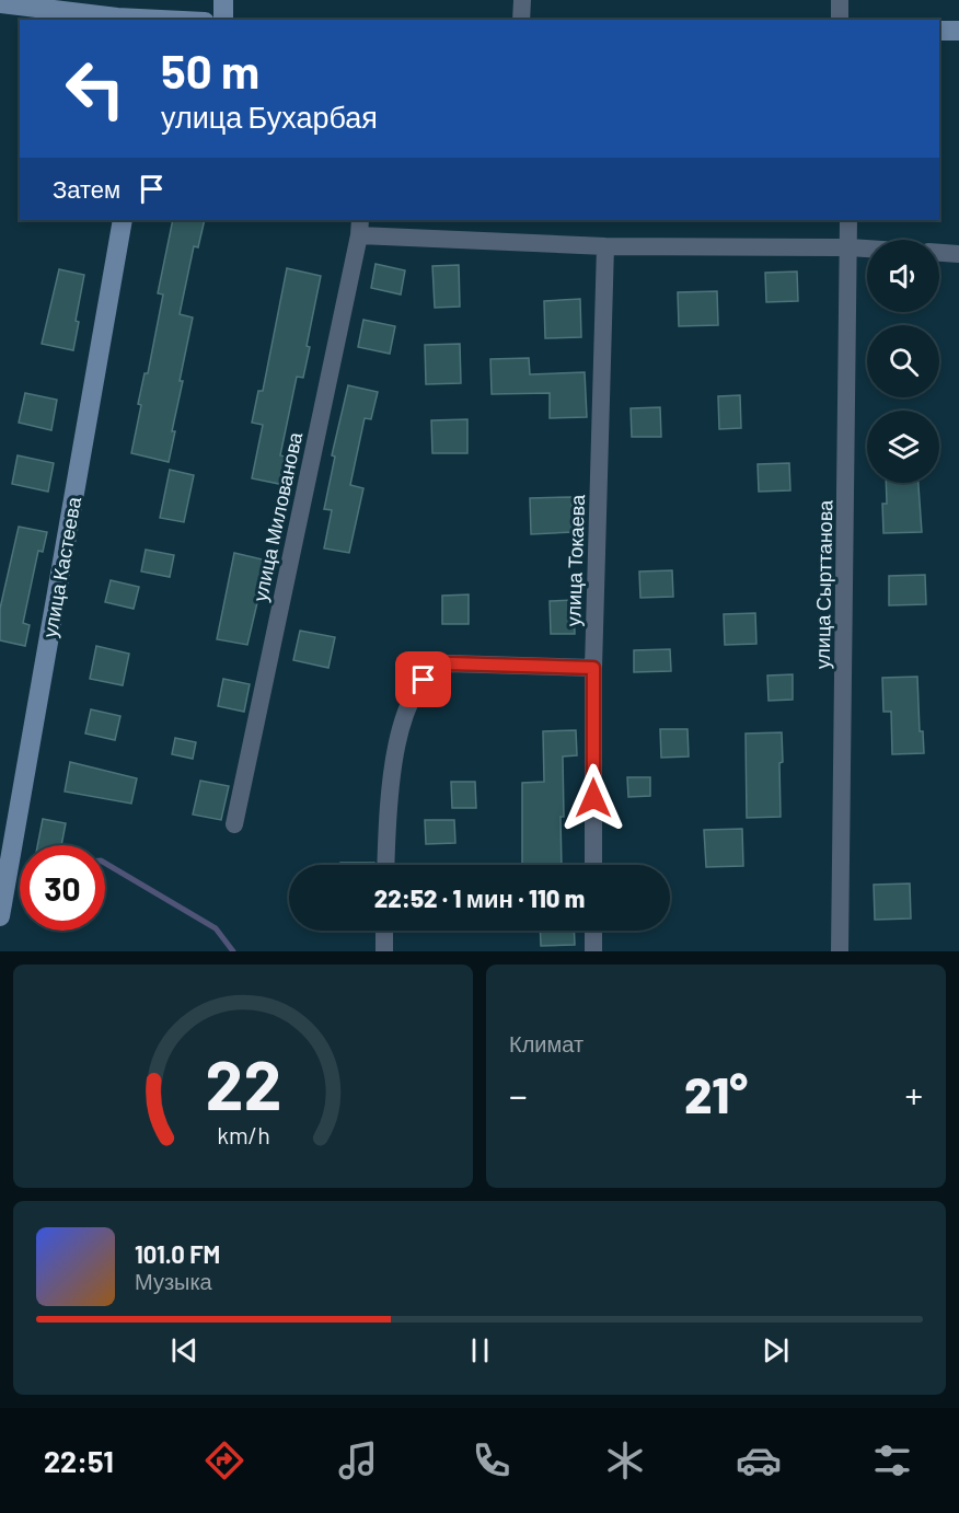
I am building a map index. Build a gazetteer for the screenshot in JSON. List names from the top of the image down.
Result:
{
  "streets": {
    "street": [
      "улица Милованова",
      "улица Токаева",
      "улица Кастеева",
      "улица Сырттанова"
    ]
  },
  "page": {
    "turn": ["50 m", "улица Бухарбая"],
    "then": "Затем",
    "limit": "30",
    "trip": "22:52 · 1 мин · 110 m",
    "tile": "Климат",
    "heat": ["−", "21°", "+"],
    "song": ["101.0 FM", "Музыка"],
    "tabs": "22:51",
    "gauge": ["22", "km/h"]
  }
}
